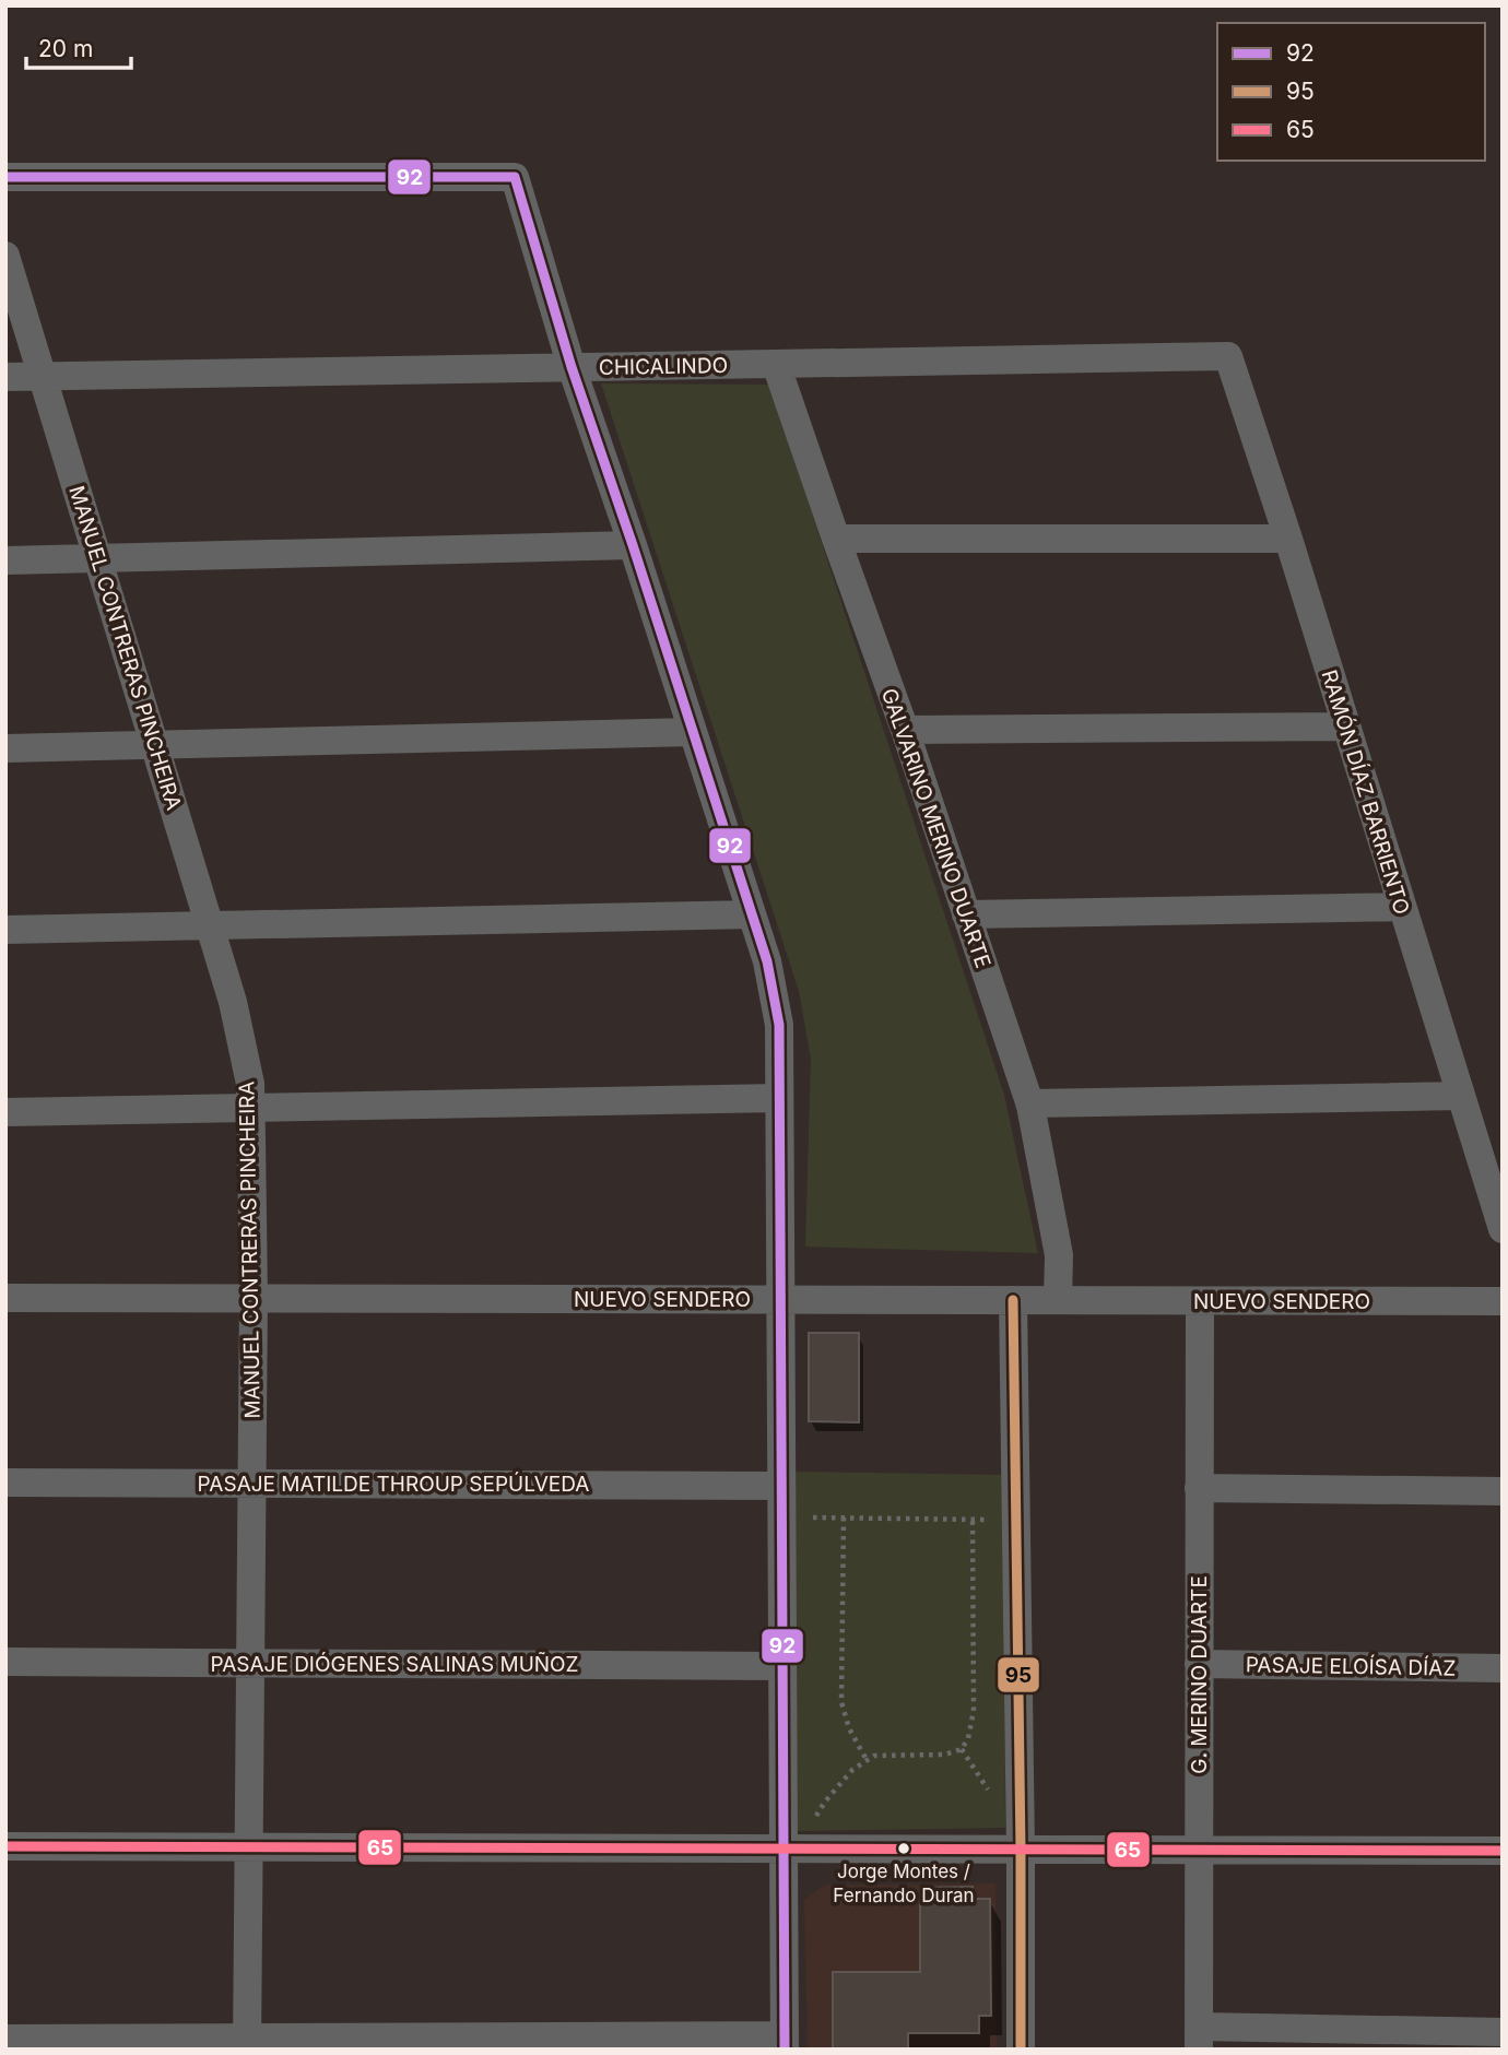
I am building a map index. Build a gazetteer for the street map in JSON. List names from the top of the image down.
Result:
{
  "streets": {
    "street": [
      "CHICALINDO",
      "MANUEL CONTRERAS PINCHEIRA",
      "RAMÓN DÍAZ BARRIENTO",
      "GALVARINO MERINO DUARTE",
      "NUEVO SENDERO",
      "PASAJE MATILDE THROUP SEPÚLVEDA",
      "PASAJE DIÓGENES SALINAS MUÑOZ",
      "PASAJE ELOÍSA DÍAZ",
      "G. MERINO DUARTE"
    ]
  },
  "crossings": [
    ["CHICALINDO", "MANUEL CONTRERAS PINCHEIRA"],
    ["CHICALINDO", "RAMÓN DÍAZ BARRIENTO"],
    ["CHICALINDO", "GALVARINO MERINO DUARTE"],
    ["MANUEL CONTRERAS PINCHEIRA", "NUEVO SENDERO"],
    ["MANUEL CONTRERAS PINCHEIRA", "PASAJE MATILDE THROUP SEPÚLVEDA"],
    ["MANUEL CONTRERAS PINCHEIRA", "PASAJE DIÓGENES SALINAS MUÑOZ"],
    ["GALVARINO MERINO DUARTE", "NUEVO SENDERO"],
    ["NUEVO SENDERO", "G. MERINO DUARTE"],
    ["PASAJE ELOÍSA DÍAZ", "G. MERINO DUARTE"]
  ],
  "places": ["Jorge Montes / Fernando Duran"],
  "lines": ["transit line 92", "transit line 95", "transit line 65"],
  "legend": ["92", "95", "65"],
  "scale_bar": "20 m"
}
